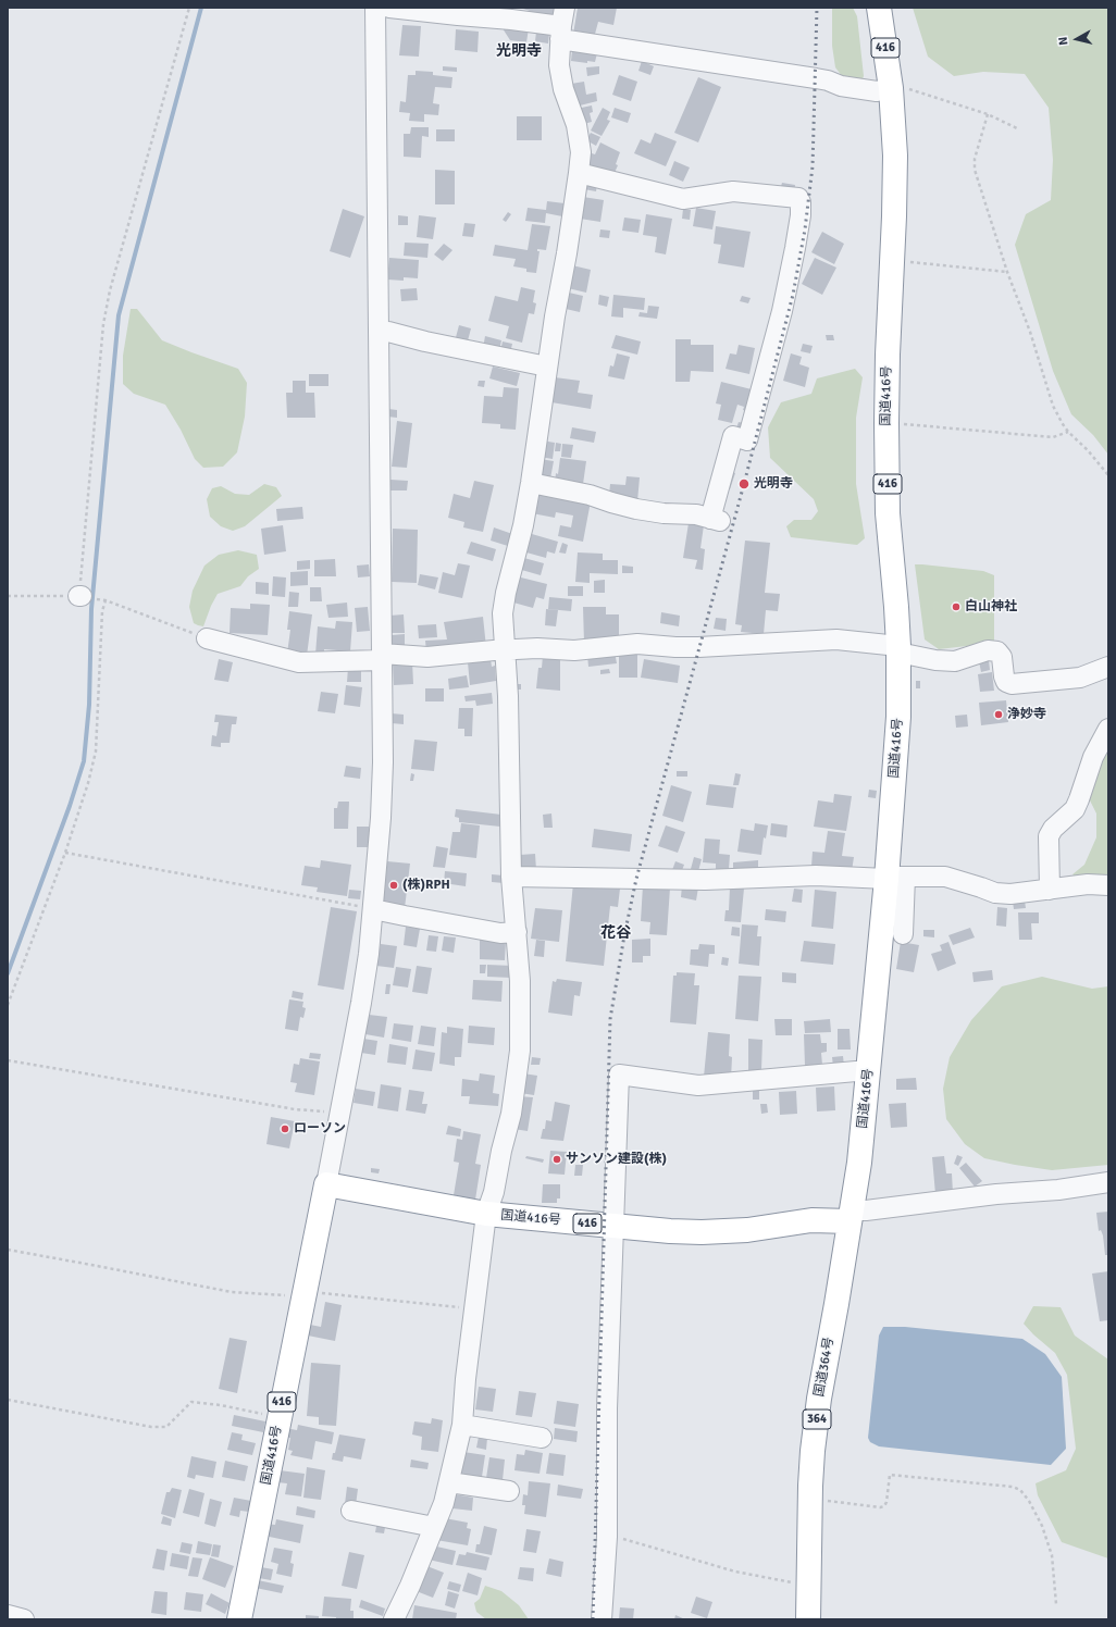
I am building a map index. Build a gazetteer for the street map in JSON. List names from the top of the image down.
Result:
{
  "streets": {
    "highway": [
      "416",
      "国道416号",
      "国道364号",
      "364"
    ]
  },
  "crossings": [
    ["国道416号", "国道364号"]
  ],
  "districts": ["光明寺", "花谷"],
  "places": [
    "光明寺",
    "白山神社",
    "浄妙寺",
    "(株)RPH",
    "ローソン",
    "サンソン建設(株)"
  ],
  "north": "left"
}
